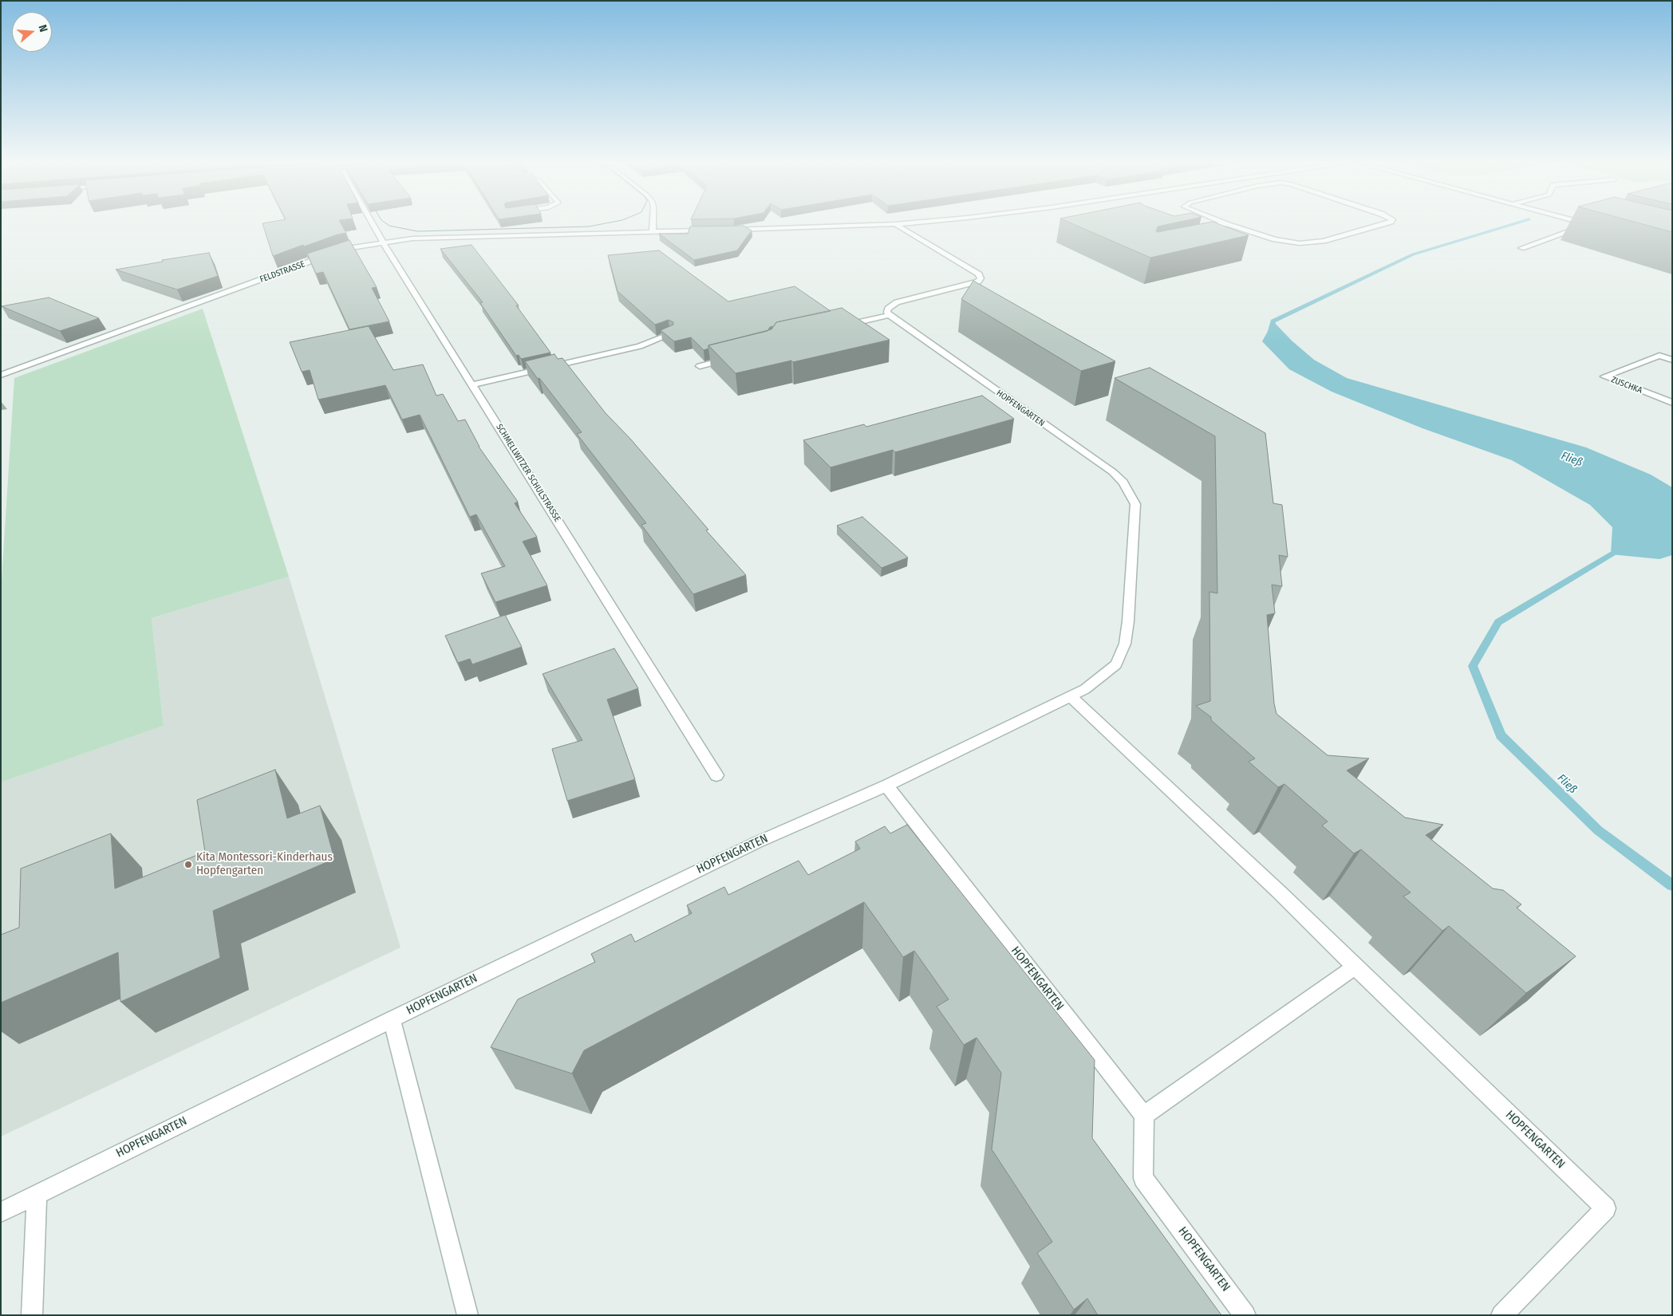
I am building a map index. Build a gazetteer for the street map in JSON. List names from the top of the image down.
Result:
{
  "streets": {
    "street": [
      "FELDSTRASSE",
      "ZUSCHKA",
      "HOPFENGARTEN",
      "SCHMELLWITZER SCHULSTRASSE"
    ]
  },
  "crossings": [
    ["FELDSTRASSE", "SCHMELLWITZER SCHULSTRASSE"]
  ],
  "water": ["Fließ"],
  "places": ["Kita Montessori-Kinderhaus Hopfengarten"],
  "north": "right"
}
